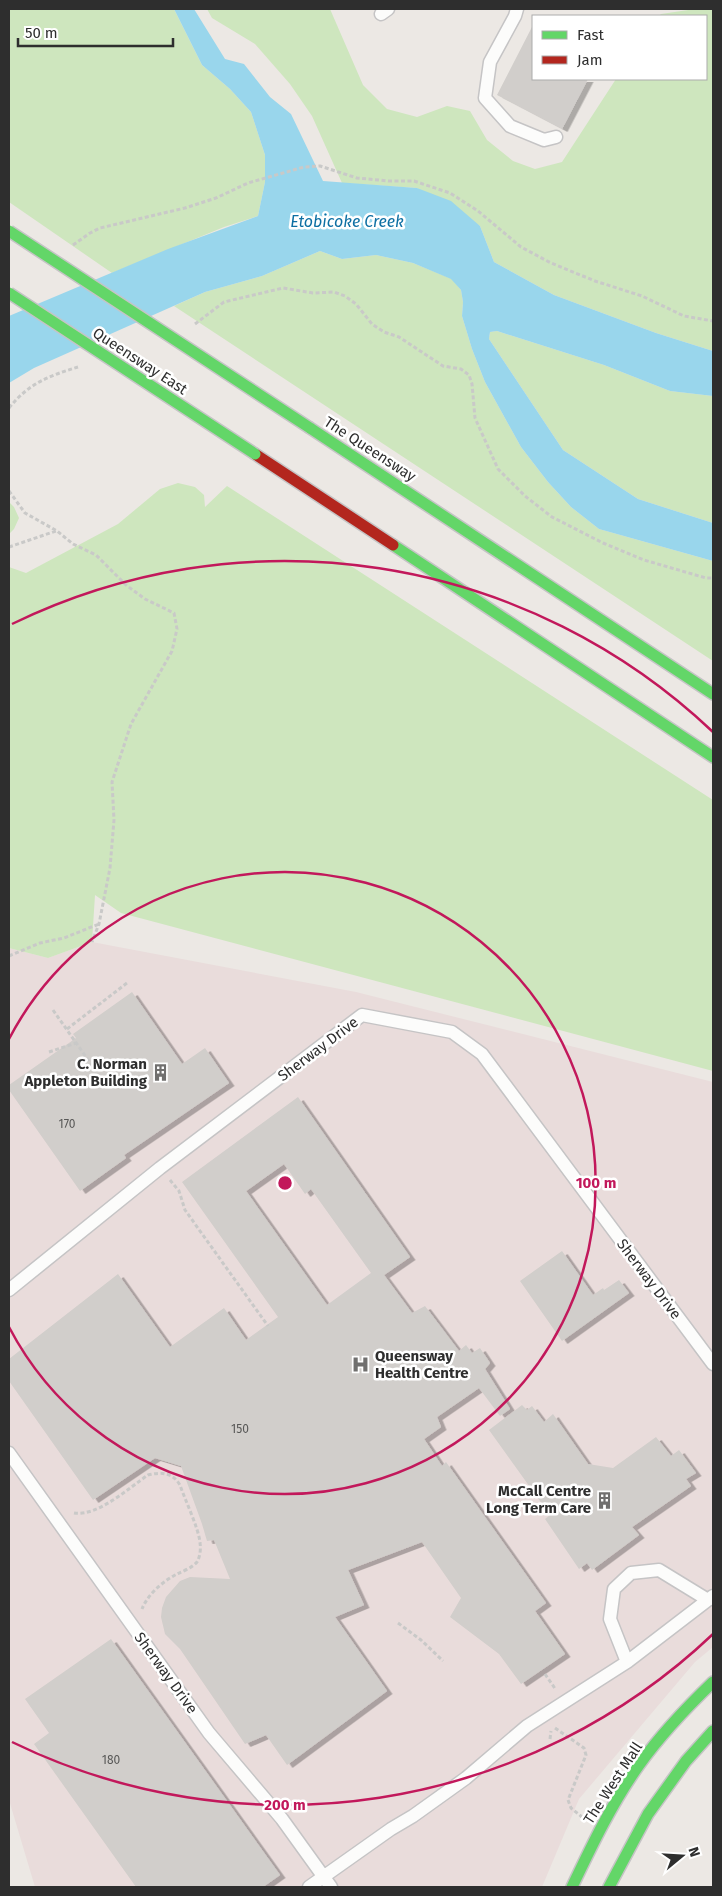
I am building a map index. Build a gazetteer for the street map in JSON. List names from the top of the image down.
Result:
{
  "streets": {
    "main road": ["Queensway East", "The Queensway", "The West Mall"],
    "lane": ["Sherway Drive"]
  },
  "water": ["Etobicoke Creek"],
  "places": {
    "building": ["C. Norman Appleton Building", "McCall Centre Long Term Care"],
    "hospital": ["Queensway Health Centre"]
  },
  "house_numbers": ["170", "150", "180"],
  "legend": ["Fast", "Jam"],
  "scale_bar": "50 m",
  "north": "right",
  "rings": ["100 m", "200 m"]
}
